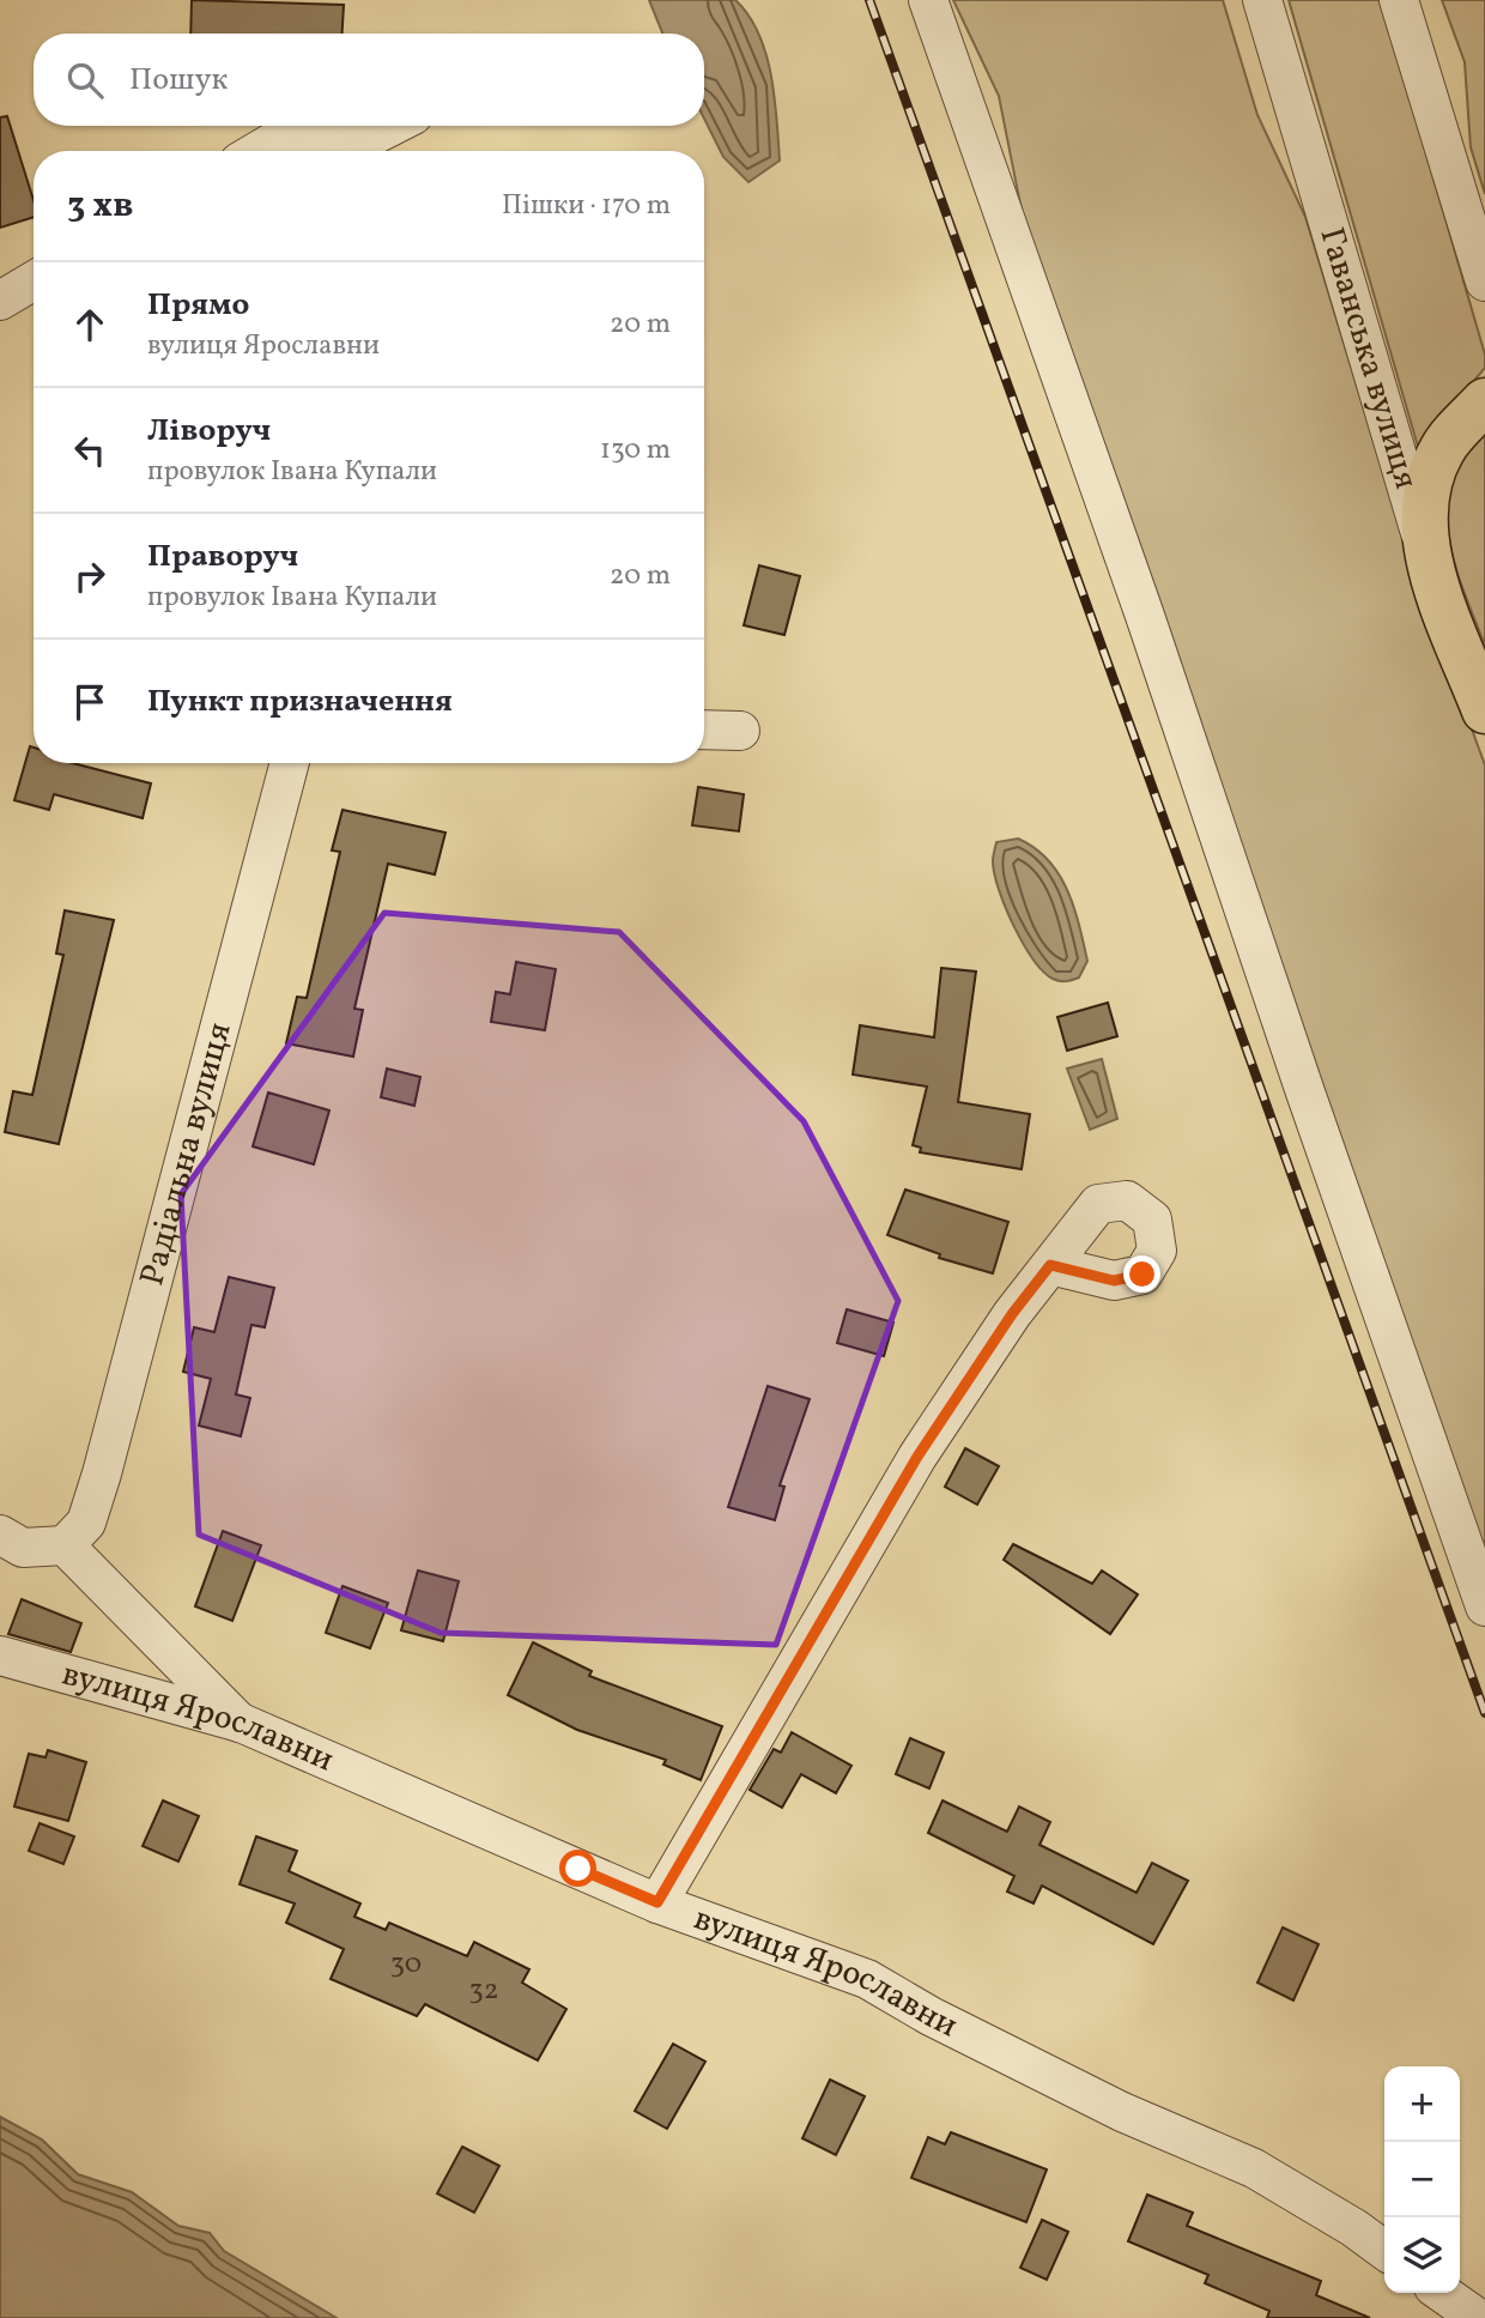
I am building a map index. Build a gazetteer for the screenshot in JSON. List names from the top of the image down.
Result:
{
  "streets": {
    "main road": ["Гаванська вулиця"],
    "street": ["Радіальна вулиця", "вулиця Ярославни"]
  },
  "house_numbers": ["30", "32"],
  "page": {
    "search": "Пошук",
    "heading": ["3 хв", "Пішки · 170 m"],
    "list": [
      ["Прямо", "вулиця Ярославни", "20 m"],
      ["Ліворуч", "провулок Івана Купали", "130 m"],
      ["Праворуч", "провулок Івана Купали", "20 m"],
      "Пункт призначення"
    ],
    "map_buttons": ["+", "−"]
  }
}
